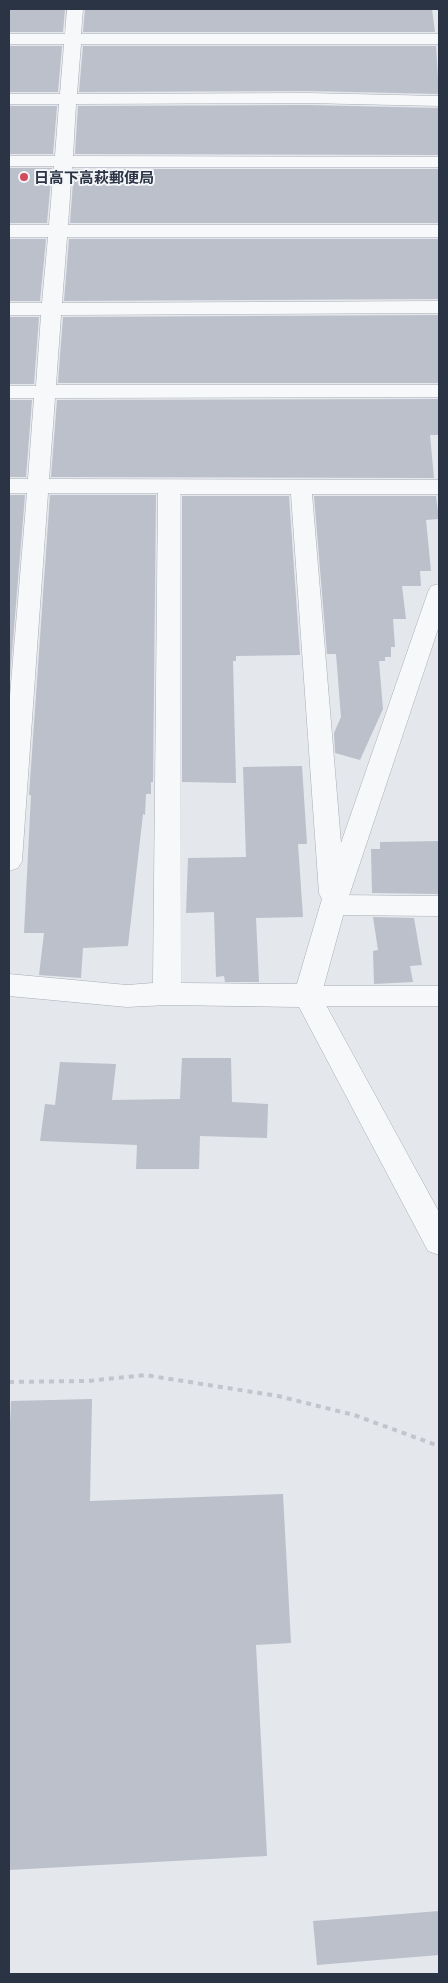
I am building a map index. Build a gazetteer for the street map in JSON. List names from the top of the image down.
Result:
{
  "places": ["日高下高萩郵便局"]
}
